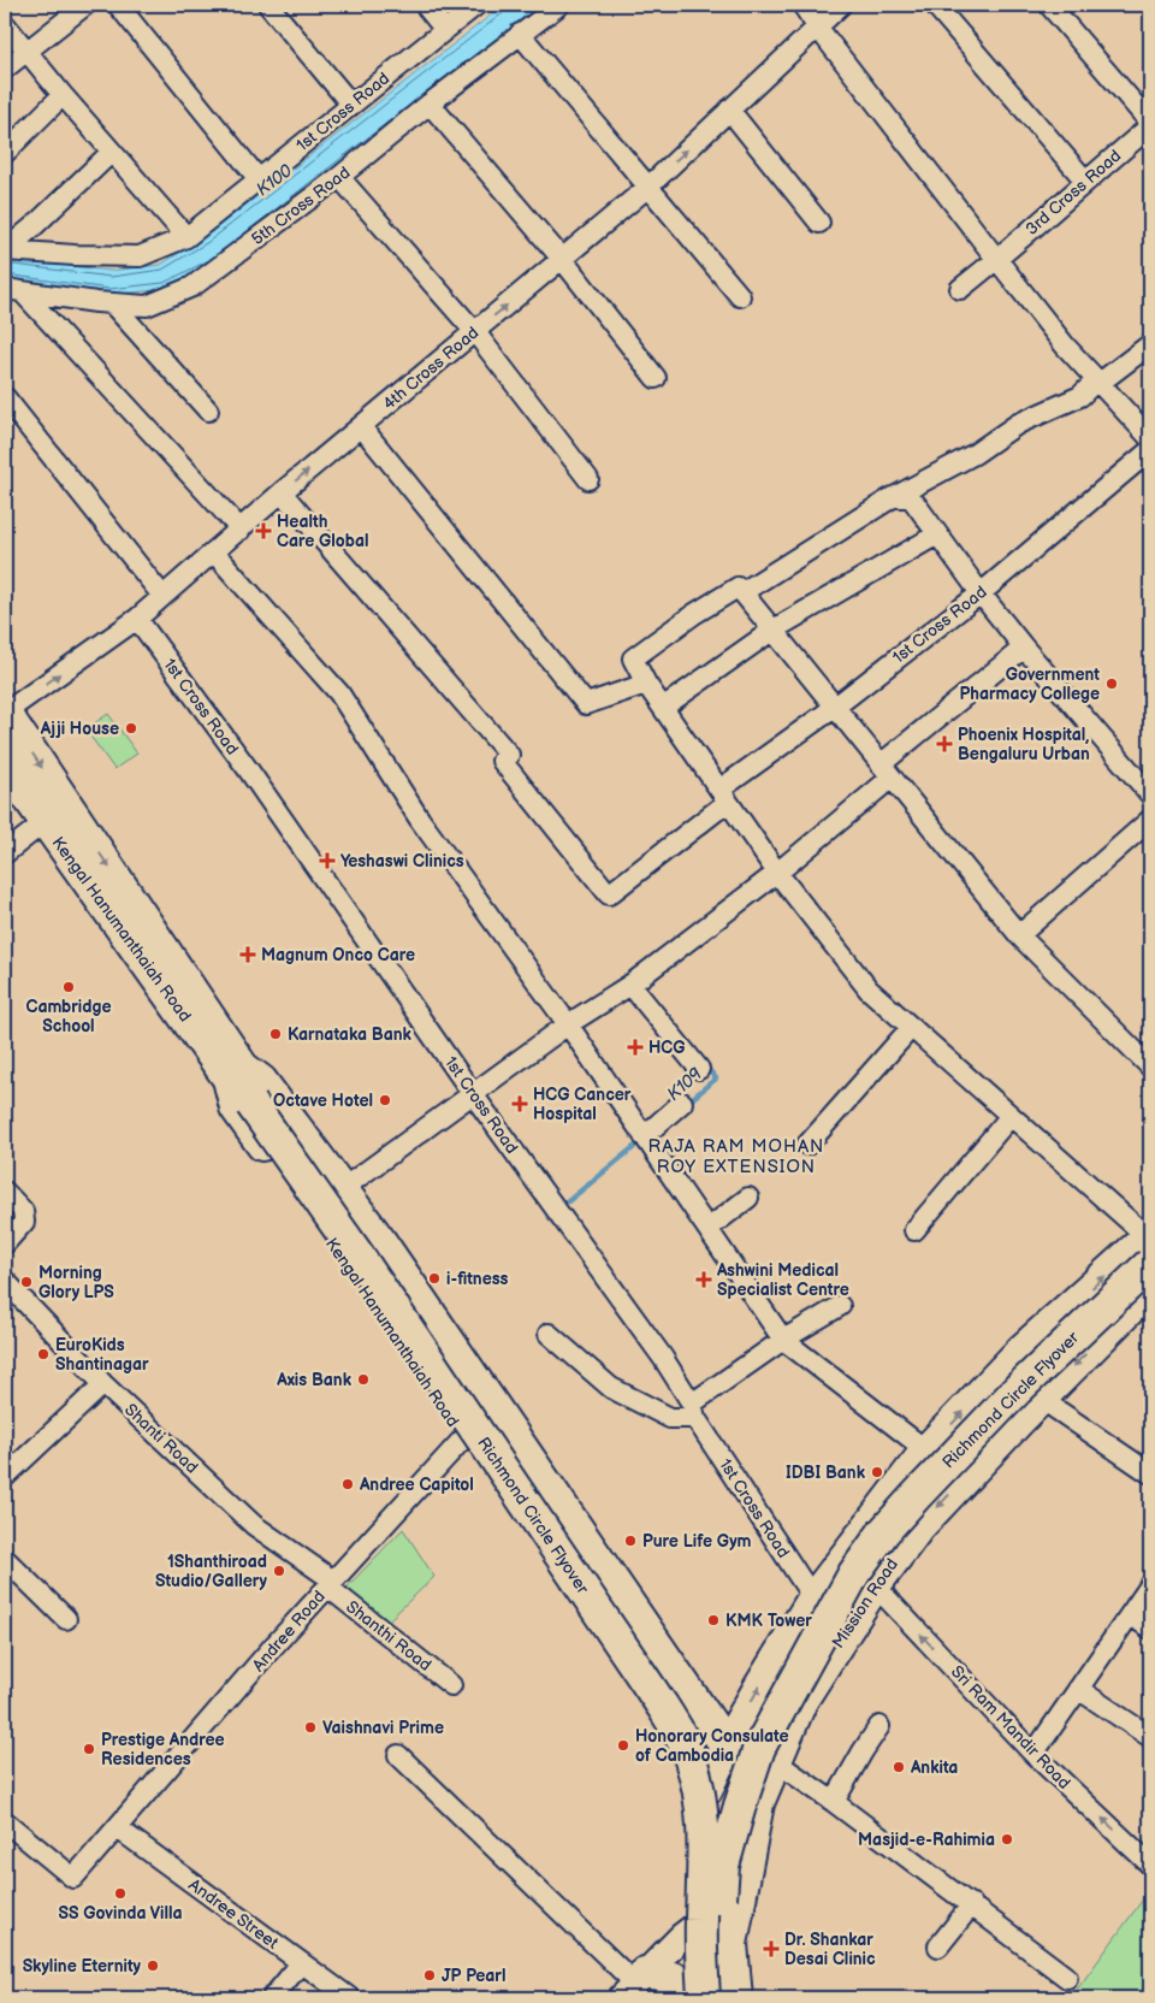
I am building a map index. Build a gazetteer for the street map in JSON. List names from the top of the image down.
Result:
{
  "streets": {
    "main road": ["Kengal Hanumanthaiah Road", "Richmond Circle Flyover", "Mission Road"],
    "street": [
      "1st Cross Road",
      "3rd Cross Road",
      "5th Cross Road",
      "4th Cross Road",
      "Shanti Road",
      "Andree Road",
      "Shanthi Road",
      "Sri Ram Mandir Road",
      "Andree Street"
    ]
  },
  "crossings": [
    ["1st Cross Road", "4th Cross Road"],
    ["4th Cross Road", "Kengal Hanumanthaiah Road"],
    ["Kengal Hanumanthaiah Road", "Richmond Circle Flyover"],
    ["Kengal Hanumanthaiah Road", "Mission Road"],
    ["Kengal Hanumanthaiah Road", "Andree Road"],
    ["Shanti Road", "Andree Road"],
    ["Shanti Road", "Shanthi Road"],
    ["Mission Road", "Sri Ram Mandir Road"],
    ["Andree Road", "Shanthi Road"],
    ["Andree Road", "Andree Street"]
  ],
  "one_way": ["4th Cross Road"],
  "districts": ["RAJA RAM MOHAN ROY EXTENSION"],
  "water": ["K100", "K109"],
  "places": {
    "health": [
      "Health Care Global",
      "Phoenix Hospital, Bengaluru Urban",
      "Yeshaswi Clinics",
      "Magnum Onco Care",
      "HCG",
      "HCG Cancer Hospital",
      "Ashwini Medical Specialist Centre",
      "Dr. Shankar Desai Clinic"
    ],
    "other": [
      "Government Pharmacy College",
      "Ajji House",
      "Cambridge School",
      "Karnataka Bank",
      "Octave Hotel",
      "i-fitness",
      "Morning Glory LPS",
      "EuroKids Shantinagar",
      "Axis Bank",
      "IDBI Bank",
      "Andree Capitol",
      "Pure Life Gym",
      "1Shanthiroad Studio/Gallery",
      "KMK Tower",
      "Vaishnavi Prime",
      "Honorary Consulate of Cambodia",
      "Prestige Andree Residences",
      "Ankita",
      "Masjid-e-Rahimia",
      "SS Govinda Villa",
      "Skyline Eternity",
      "JP Pearl"
    ]
  }
}
